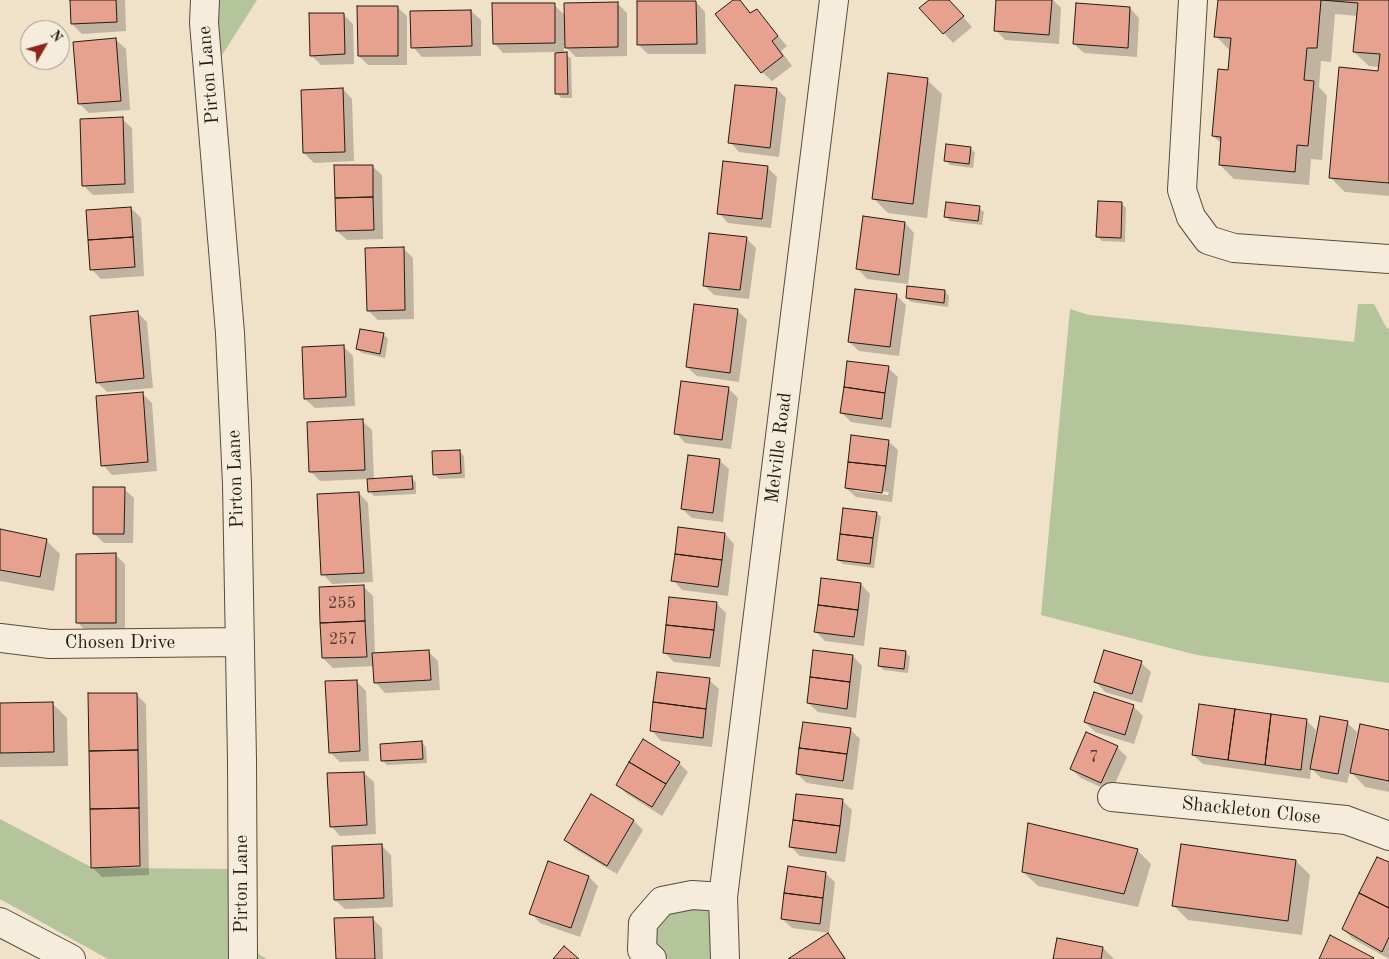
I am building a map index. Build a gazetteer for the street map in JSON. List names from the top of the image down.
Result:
{
  "streets": {
    "street": [
      "Pirton Lane",
      "Melville Road",
      "Chosen Drive",
      "Shackleton Close"
    ]
  },
  "crossings": [
    ["Pirton Lane", "Chosen Drive"]
  ],
  "house_numbers": ["255", "257", "7"],
  "north": "top right"
}
